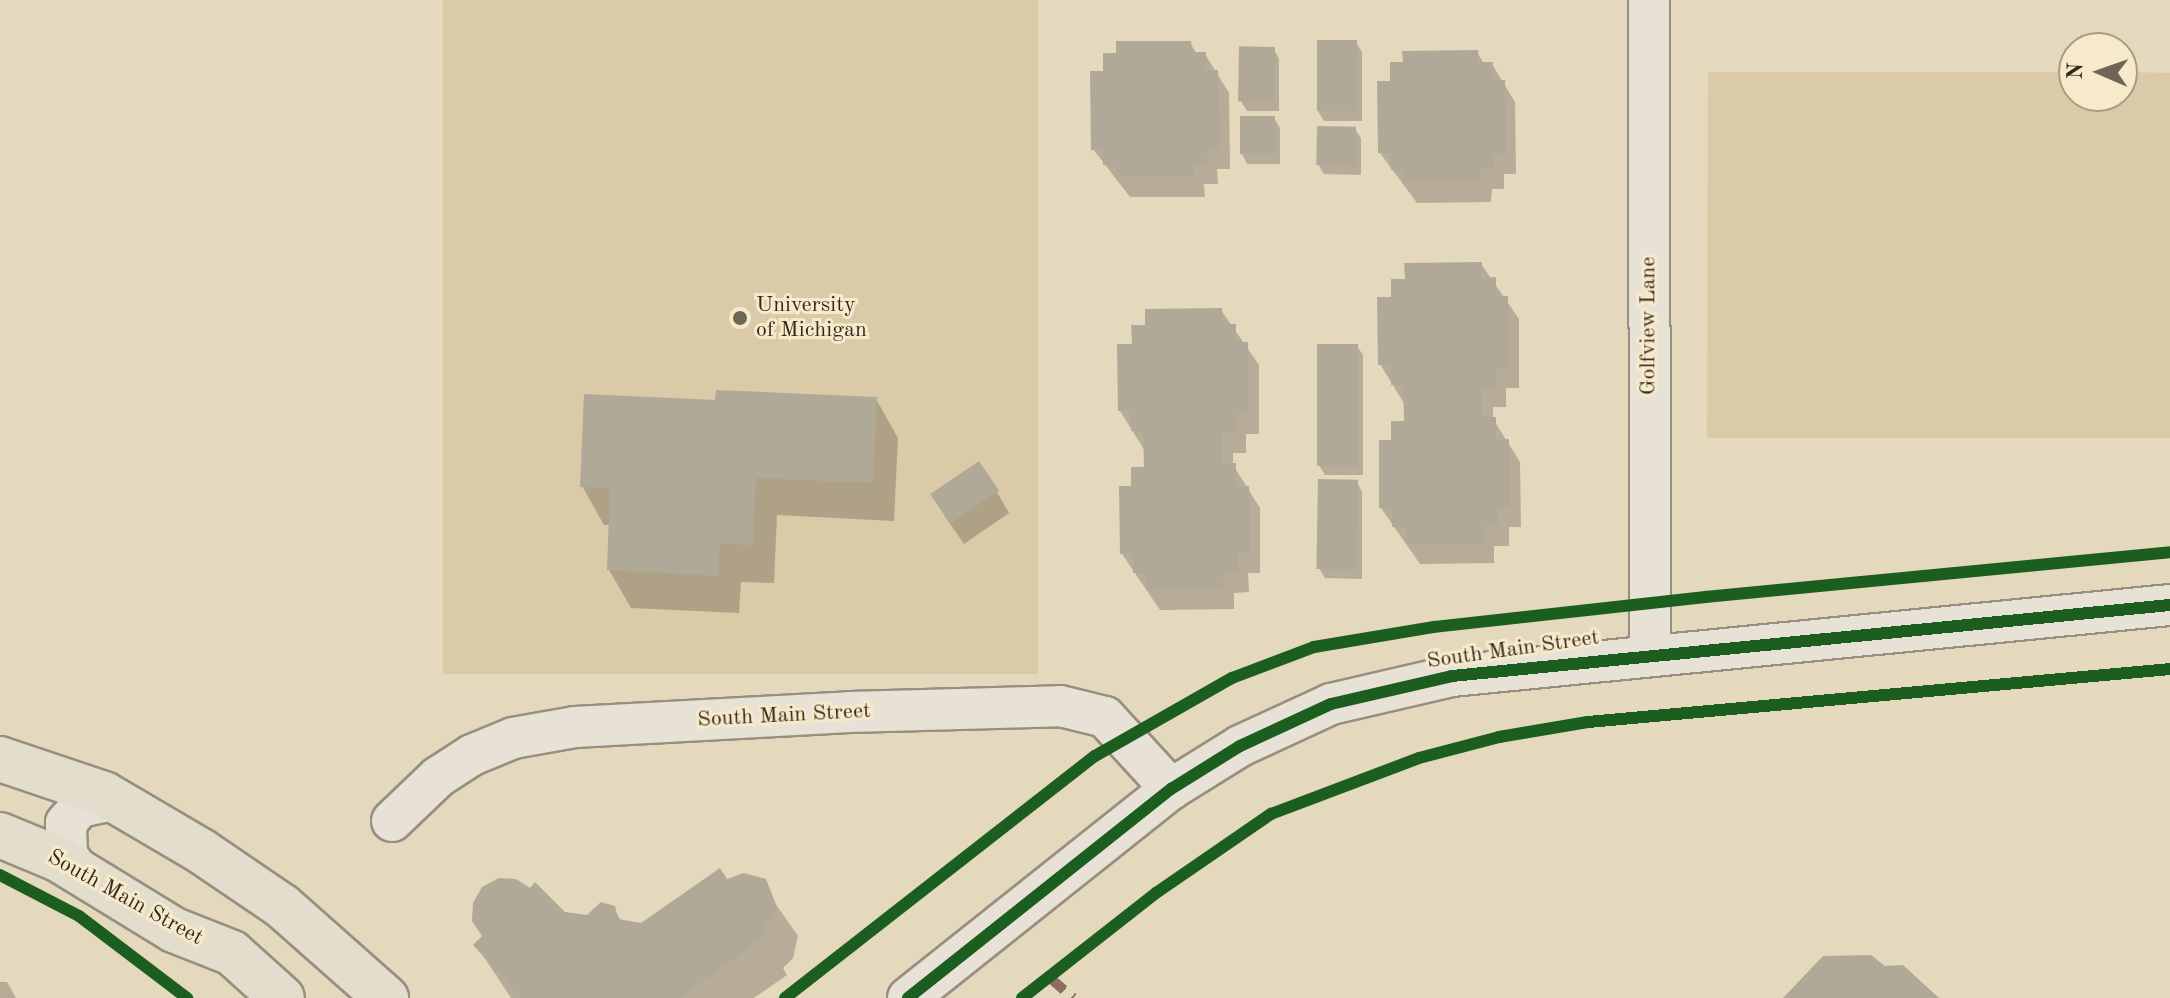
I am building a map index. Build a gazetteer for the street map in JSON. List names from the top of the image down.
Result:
{
  "streets": {
    "main road": ["South Main Street"],
    "street": ["Golfview Lane"]
  },
  "crossings": [
    ["Golfview Lane", "South Main Street"]
  ],
  "places": ["University of Michigan"],
  "north": "left"
}
